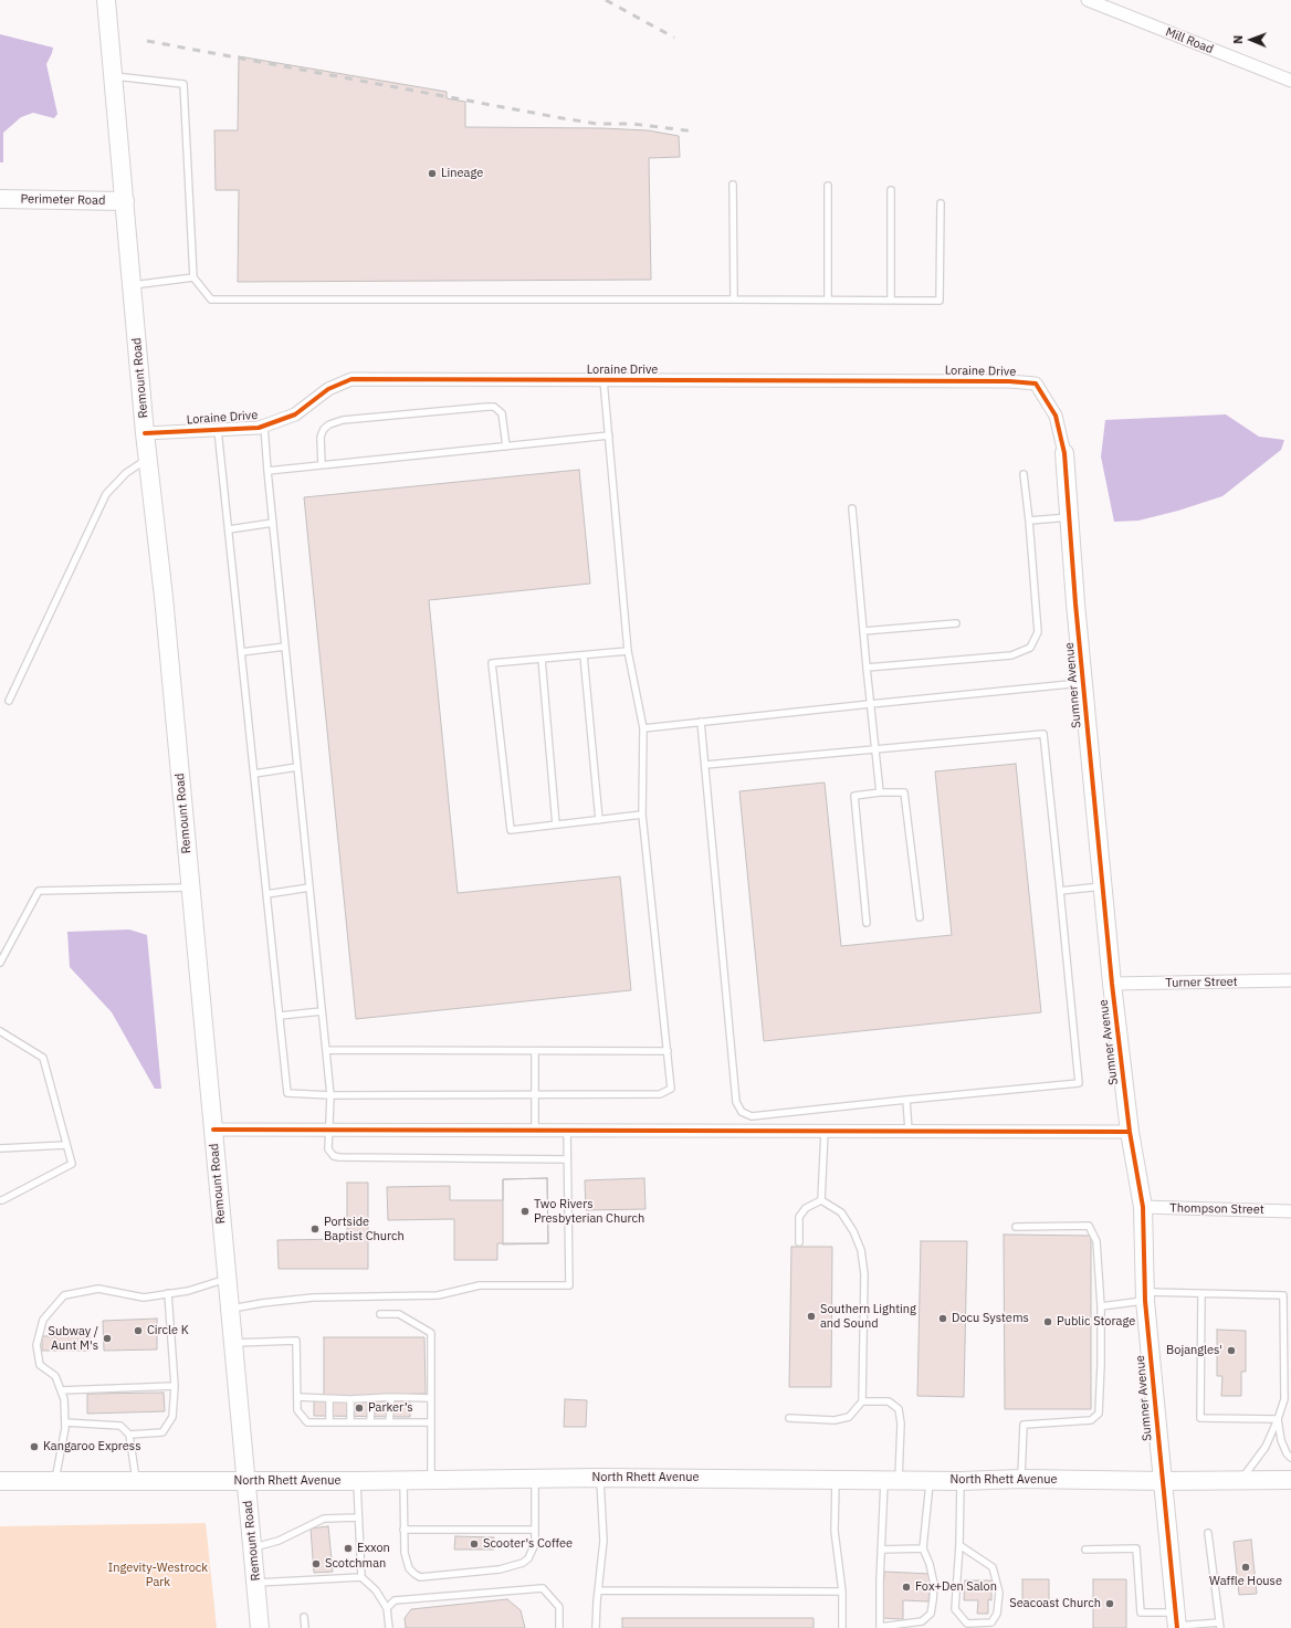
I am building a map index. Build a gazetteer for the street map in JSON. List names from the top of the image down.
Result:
{
  "streets": {
    "main road": [
      "Perimeter Road",
      "Remount Road",
      "Sumner Avenue",
      "North Rhett Avenue"
    ],
    "street": [
      "Mill Road",
      "Loraine Drive",
      "Turner Street",
      "Thompson Street"
    ]
  },
  "crossings": [
    ["Perimeter Road", "Remount Road"],
    ["Loraine Drive", "Remount Road"],
    ["Loraine Drive", "Sumner Avenue"],
    ["Remount Road", "North Rhett Avenue"],
    ["Sumner Avenue", "Turner Street"],
    ["Sumner Avenue", "Thompson Street"],
    ["Sumner Avenue", "North Rhett Avenue"]
  ],
  "parks": ["Ingevity-Westrock Park"],
  "places": [
    "Lineage",
    "Two Rivers Presbyterian Church",
    "Portside Baptist Church",
    "Southern Lighting and Sound",
    "Docu Systems",
    "Public Storage",
    "Circle K",
    "Subway / Aunt M's",
    "Bojangles'",
    "Parker’s",
    "Kangaroo Express",
    "Scooter's Coffee",
    "Exxon",
    "Scotchman",
    "Waffle House",
    "Fox+Den Salon",
    "Seacoast Church"
  ],
  "north": "left"
}
